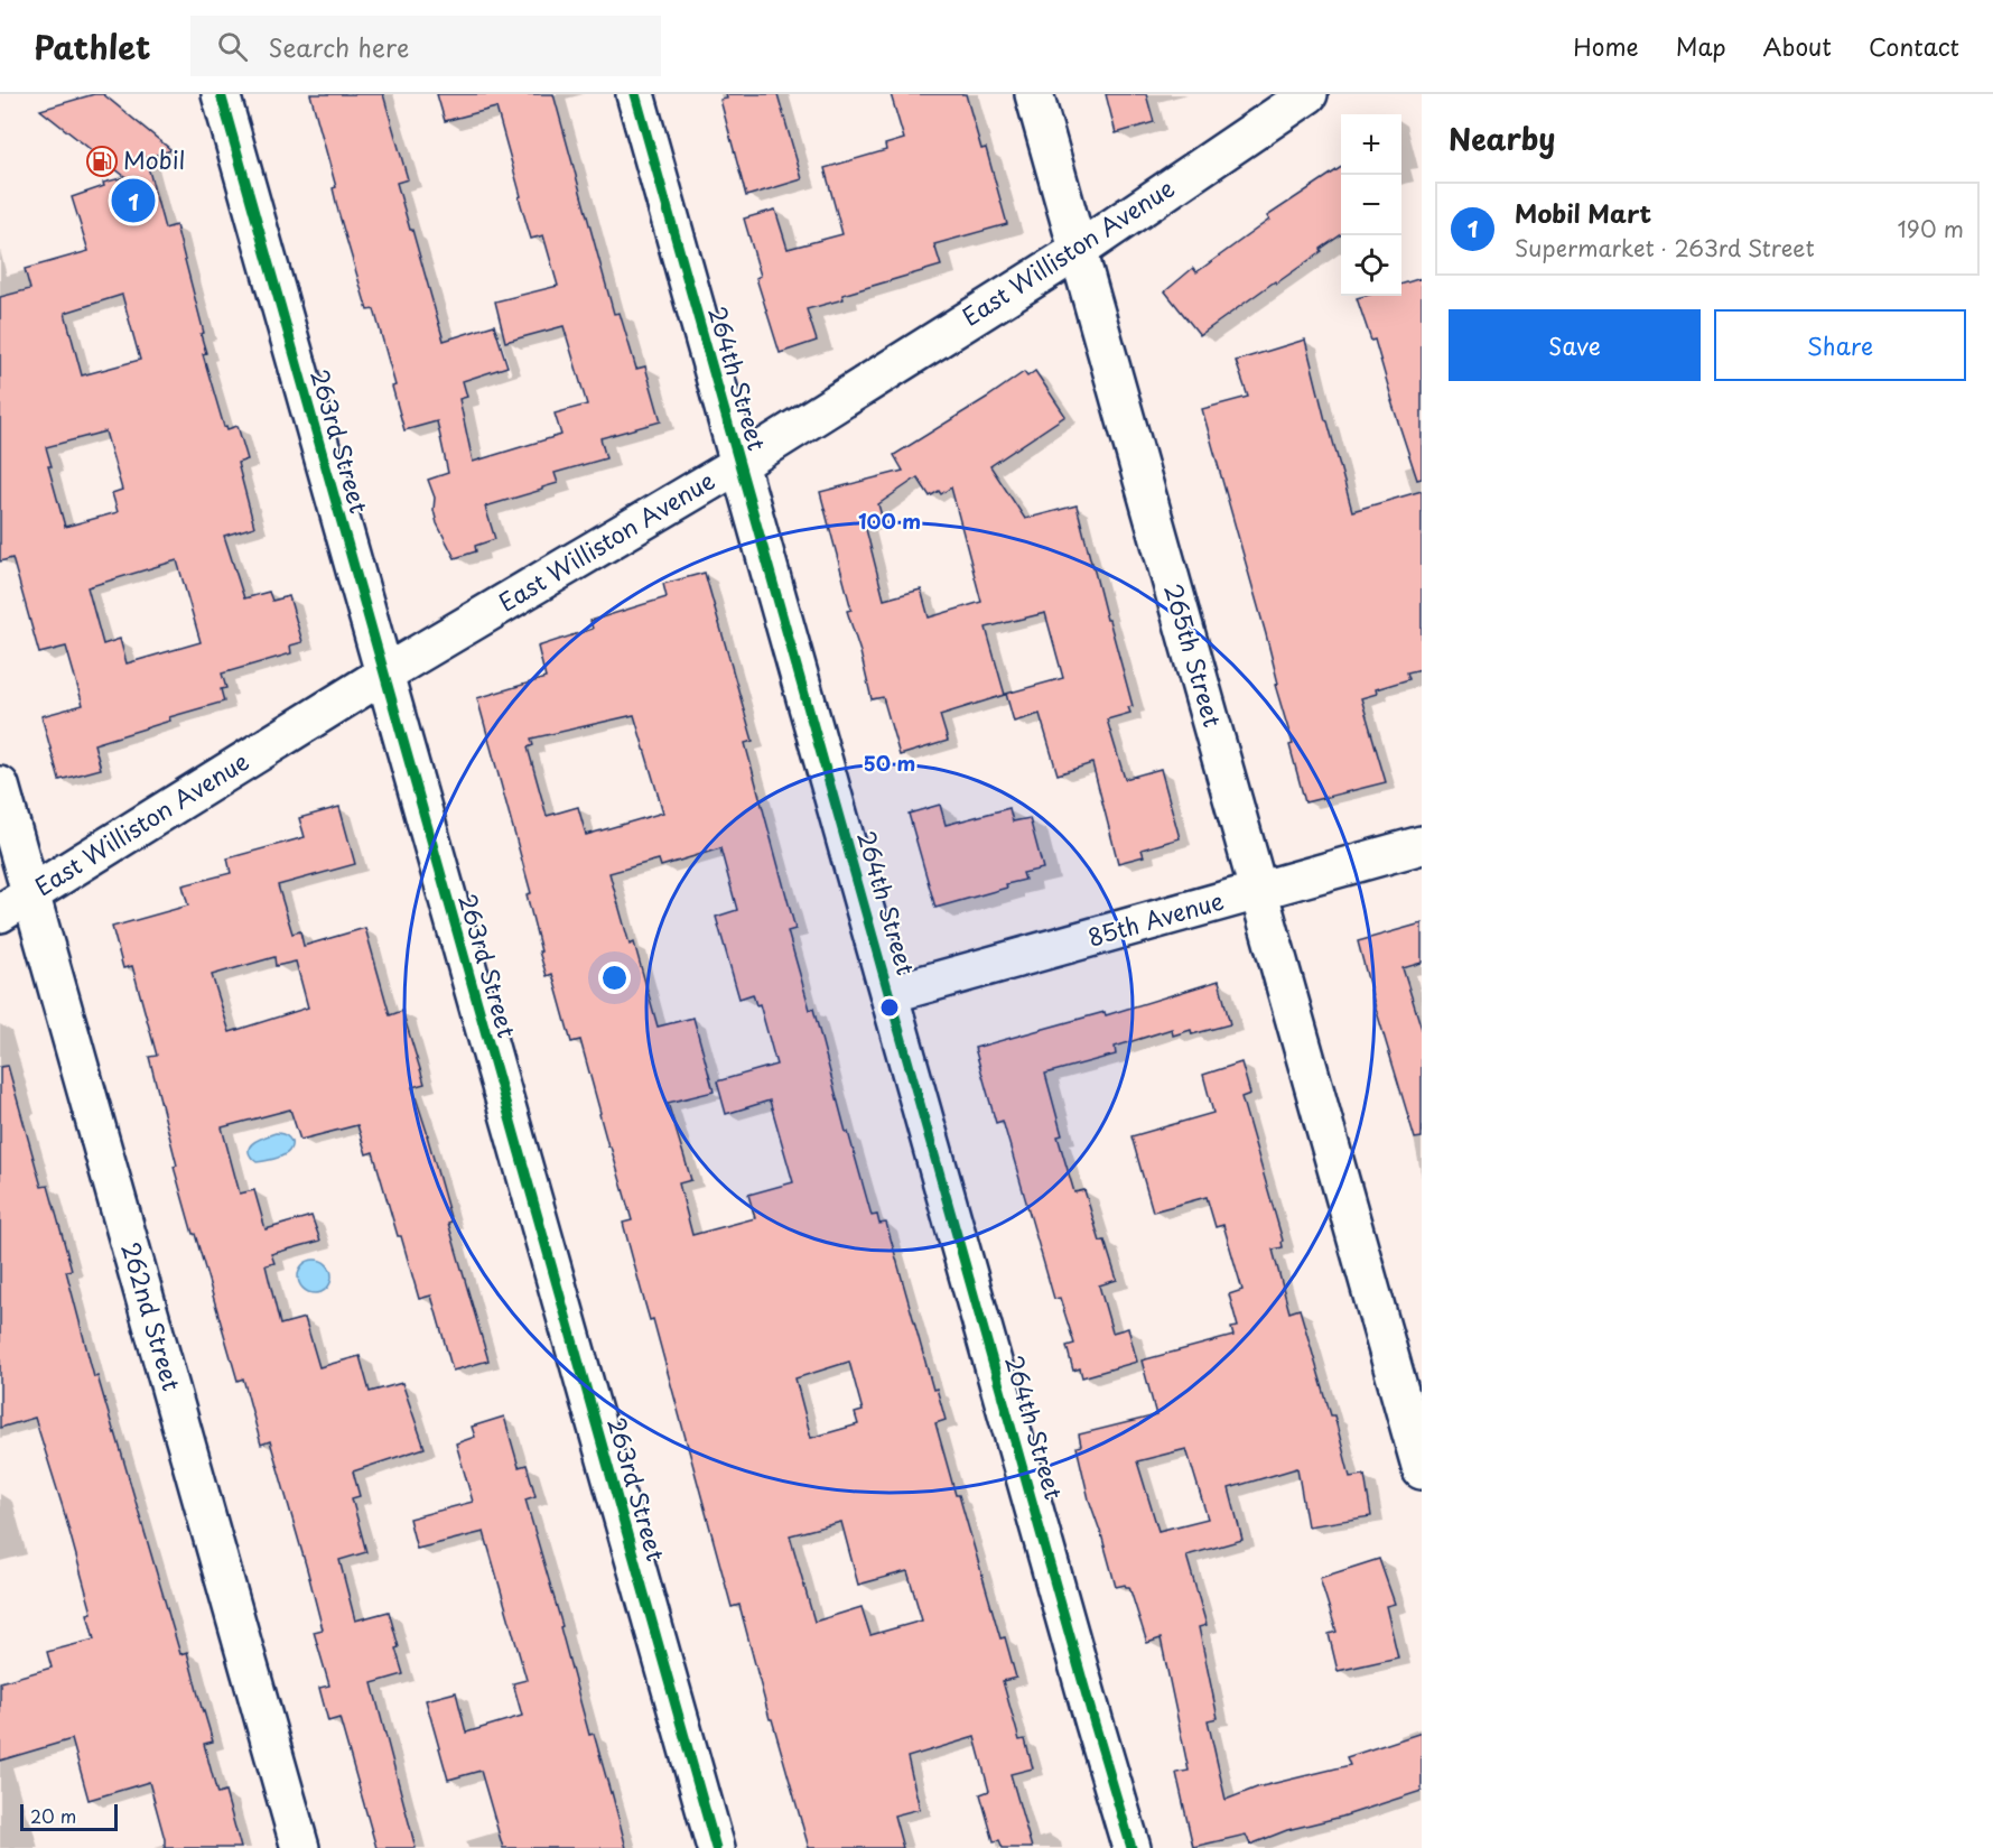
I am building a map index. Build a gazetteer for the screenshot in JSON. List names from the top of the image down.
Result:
{
  "streets": {
    "street": [
      "East Williston Avenue",
      "264th Street",
      "263rd Street",
      "265th Street",
      "85th Avenue",
      "262nd Street"
    ]
  },
  "crossings": [
    ["East Williston Avenue", "264th Street"],
    ["East Williston Avenue", "263rd Street"],
    ["East Williston Avenue", "265th Street"],
    ["East Williston Avenue", "262nd Street"],
    ["264th Street", "85th Avenue"],
    ["265th Street", "85th Avenue"]
  ],
  "places": {
    "fuel station": ["Mobil"]
  },
  "scale_bar": "20 m",
  "page": {
    "header": "Pathlet",
    "search": "Search here",
    "nav": [
      "Home",
      "Map",
      "About",
      "Contact"
    ],
    "heading": "Nearby",
    "map_buttons": ["+", "−"],
    "pins": "1",
    "list": [
      {
        "mark": "1",
        "name": "Mobil Mart",
        "note": "Supermarket · 263rd Street",
        "value": "190 m"
      }
    ],
    "buttons": ["Save", "Share"],
    "scale": "20 m"
  },
  "rings": ["100 m", "50 m"]
}
